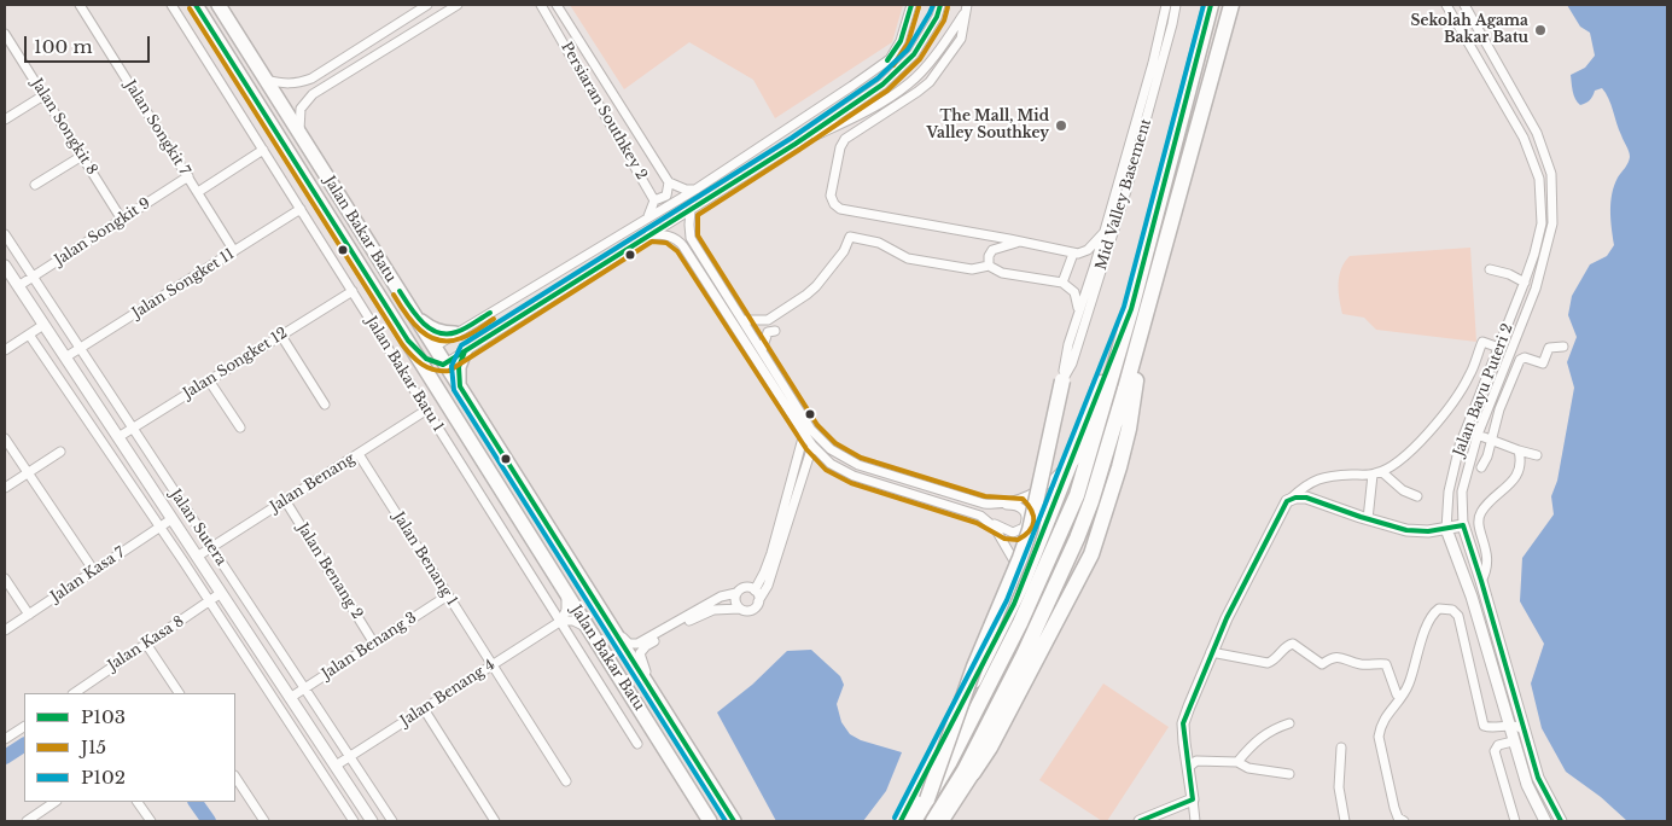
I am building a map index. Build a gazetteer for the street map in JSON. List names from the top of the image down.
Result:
{
  "streets": {
    "main road": ["Jalan Bakar Batu"],
    "street": [
      "Persiaran Southkey 2",
      "Jalan Songkit 8",
      "Jalan Songkit 7",
      "Mid Valley Basement",
      "Jalan Songkit 9",
      "Jalan Songket 11",
      "Jalan Songket 12",
      "Jalan Bakar Batu 1",
      "Jalan Bayu Puteri 2",
      "Jalan Benang",
      "Jalan Sutera",
      "Jalan Benang 1",
      "Jalan Benang 2",
      "Jalan Kasa 7",
      "Jalan Kasa 8",
      "Jalan Benang 3",
      "Jalan Benang 4"
    ]
  },
  "crossings": [
    ["Jalan Songkit 8", "Jalan Songkit 9"],
    ["Jalan Songkit 7", "Jalan Songkit 9"],
    ["Jalan Songkit 7", "Jalan Songket 11"],
    ["Jalan Songkit 9", "Jalan Sutera"],
    ["Jalan Songket 11", "Jalan Bakar Batu 1"],
    ["Jalan Songket 11", "Jalan Sutera"],
    ["Jalan Songket 12", "Jalan Bakar Batu 1"],
    ["Jalan Songket 12", "Jalan Sutera"],
    ["Jalan Bakar Batu 1", "Jalan Benang"],
    ["Jalan Bakar Batu 1", "Jalan Benang 4"],
    ["Jalan Benang", "Jalan Sutera"],
    ["Jalan Benang", "Jalan Benang 1"],
    ["Jalan Benang", "Jalan Benang 2"],
    ["Jalan Sutera", "Jalan Kasa 7"],
    ["Jalan Sutera", "Jalan Kasa 8"],
    ["Jalan Sutera", "Jalan Benang 3"],
    ["Jalan Sutera", "Jalan Benang 4"],
    ["Jalan Benang 1", "Jalan Benang 3"],
    ["Jalan Benang 1", "Jalan Benang 4"],
    ["Jalan Benang 2", "Jalan Benang 3"]
  ],
  "places": ["Sekolah Agama Bakar Batu", "The Mall, Mid Valley Southkey"],
  "lines": ["transit line P103", "transit line P102", "transit line J15"],
  "legend": ["P103", "J15", "P102"],
  "scale_bar": "100 m"
}
